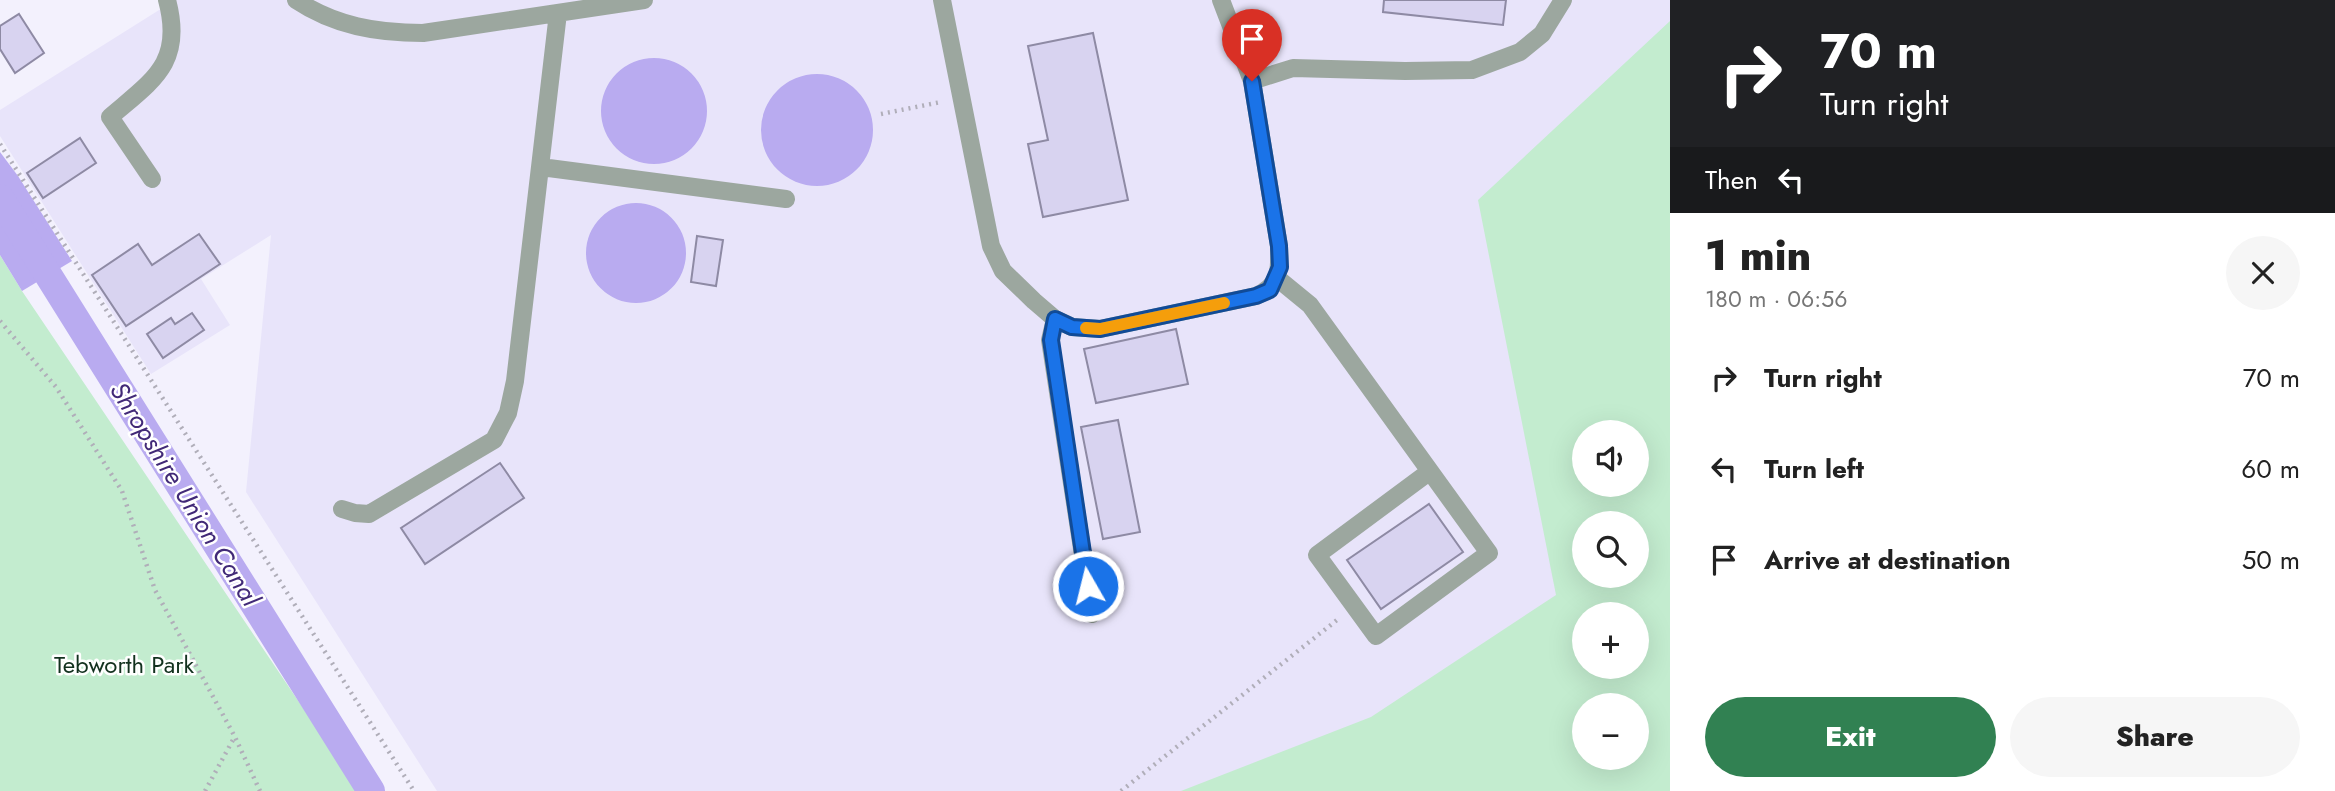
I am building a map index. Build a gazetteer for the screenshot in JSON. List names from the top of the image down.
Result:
{
  "water": ["Shropshire Union Canal"],
  "parks": ["Tebworth Park"],
  "page": {
    "turn": ["70 m", "Turn right"],
    "then": "Then",
    "heading": ["1 min", "180 m · 06:56"],
    "list": [
      {
        "name": "Turn right",
        "value": "70 m"
      },
      {
        "name": "Turn left",
        "value": "60 m"
      },
      {
        "name": "Arrive at destination",
        "value": "50 m"
      }
    ],
    "map_buttons": ["+", "−"],
    "buttons": ["Exit", "Share"]
  }
}
